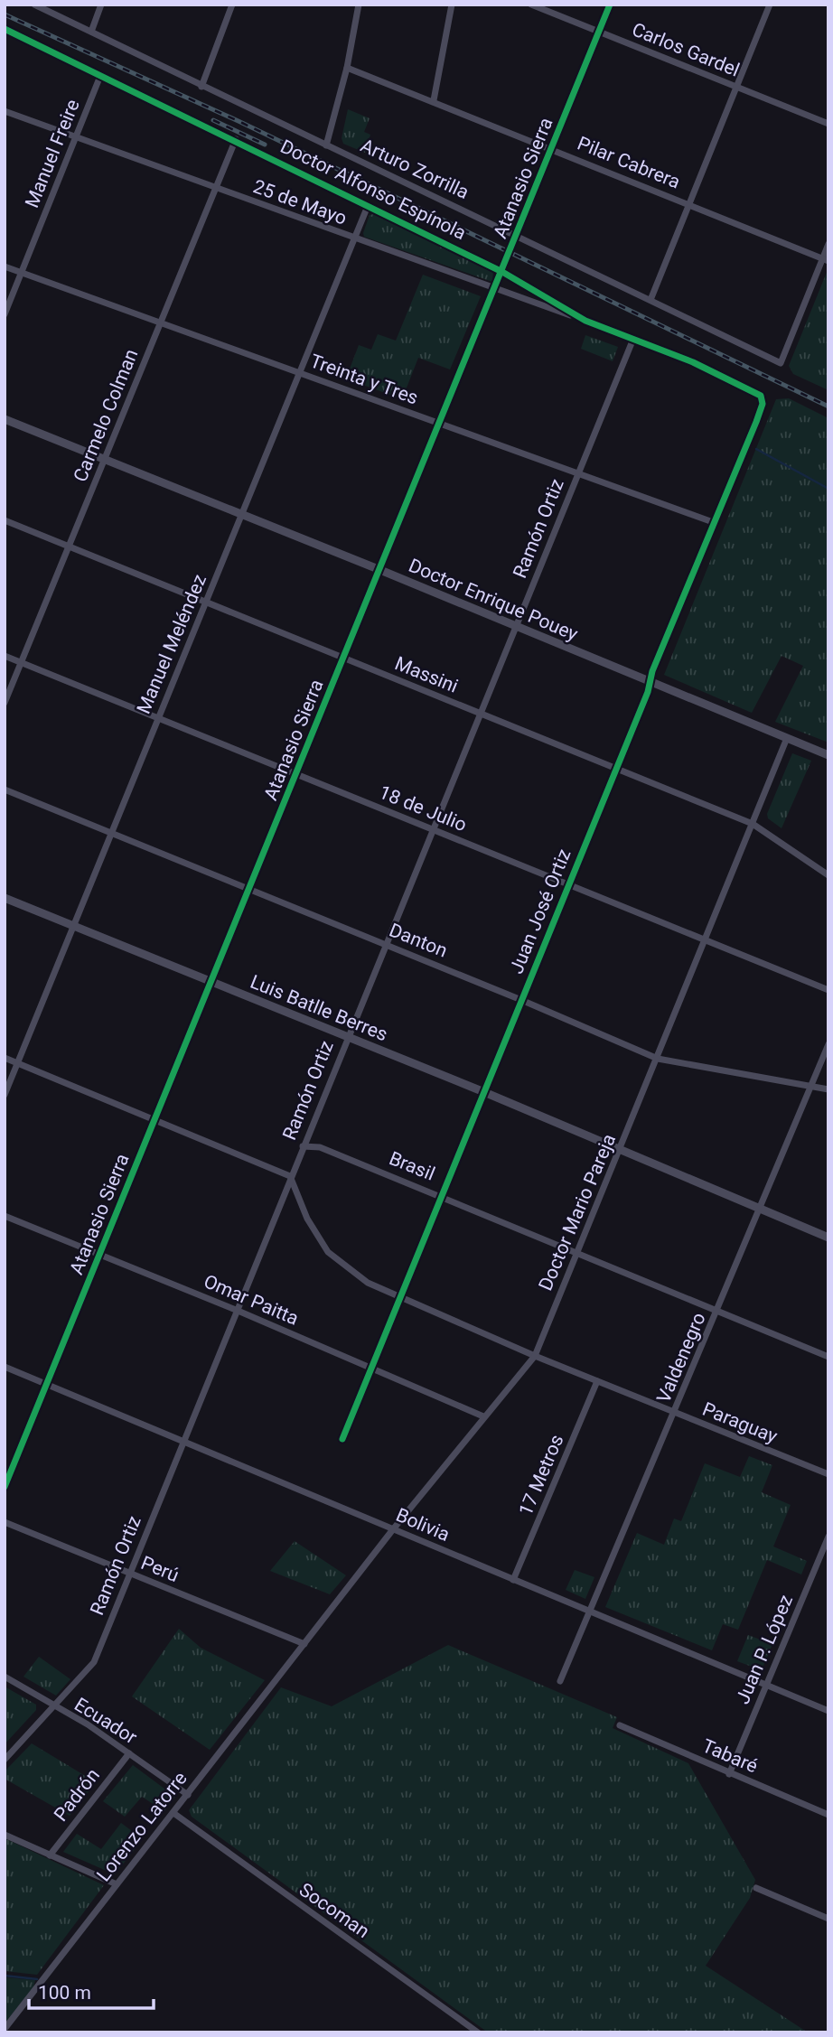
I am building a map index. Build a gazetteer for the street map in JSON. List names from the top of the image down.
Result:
{
  "streets": {
    "street": [
      "Carlos Gardel",
      "Manuel Freire",
      "Pilar Cabrera",
      "Arturo Zorrilla",
      "Atanasio Sierra",
      "Doctor Alfonso Espínola",
      "25 de Mayo",
      "Treinta y Tres",
      "Carmelo Colman",
      "Ramón Ortiz",
      "Doctor Enrique Pouey",
      "Manuel Meléndez",
      "Massini",
      "18 de Julio",
      "Juan José Ortiz",
      "Danton",
      "Luis Batlle Berres",
      "Brasil",
      "Doctor Mario Pareja",
      "Omar Paitta",
      "Valdenegro",
      "Paraguay",
      "17 Metros",
      "Bolivia",
      "Perú",
      "Juan P. López",
      "Ecuador",
      "Tabaré",
      "Padrón",
      "Lorenzo Latorre",
      "Socoman"
    ]
  },
  "crossings": [
    ["Carlos Gardel", "Atanasio Sierra"],
    ["Manuel Freire", "Doctor Alfonso Espínola"],
    ["Manuel Freire", "25 de Mayo"],
    ["Manuel Freire", "Treinta y Tres"],
    ["Pilar Cabrera", "Arturo Zorrilla"],
    ["Pilar Cabrera", "Atanasio Sierra"],
    ["Arturo Zorrilla", "Atanasio Sierra"],
    ["Atanasio Sierra", "Doctor Alfonso Espínola"],
    ["Atanasio Sierra", "25 de Mayo"],
    ["Atanasio Sierra", "Treinta y Tres"],
    ["Atanasio Sierra", "Doctor Enrique Pouey"],
    ["Atanasio Sierra", "Massini"],
    ["Atanasio Sierra", "18 de Julio"],
    ["Atanasio Sierra", "Danton"],
    ["Atanasio Sierra", "Luis Batlle Berres"],
    ["Atanasio Sierra", "Omar Paitta"],
    ["Atanasio Sierra", "Bolivia"],
    ["Doctor Alfonso Espínola", "25 de Mayo"],
    ["Doctor Alfonso Espínola", "Carmelo Colman"],
    ["Doctor Alfonso Espínola", "Ramón Ortiz"],
    ["Doctor Alfonso Espínola", "Manuel Meléndez"],
    ["Doctor Alfonso Espínola", "Juan José Ortiz"],
    ["25 de Mayo", "Carmelo Colman"],
    ["25 de Mayo", "Manuel Meléndez"],
    ["Treinta y Tres", "Carmelo Colman"],
    ["Treinta y Tres", "Ramón Ortiz"],
    ["Treinta y Tres", "Manuel Meléndez"],
    ["Treinta y Tres", "Juan José Ortiz"],
    ["Carmelo Colman", "Doctor Enrique Pouey"],
    ["Carmelo Colman", "Massini"],
    ["Carmelo Colman", "18 de Julio"],
    ["Ramón Ortiz", "Doctor Enrique Pouey"],
    ["Ramón Ortiz", "Massini"],
    ["Ramón Ortiz", "18 de Julio"],
    ["Ramón Ortiz", "Danton"],
    ["Ramón Ortiz", "Luis Batlle Berres"],
    ["Ramón Ortiz", "Brasil"],
    ["Ramón Ortiz", "Omar Paitta"],
    ["Ramón Ortiz", "Paraguay"],
    ["Ramón Ortiz", "Bolivia"],
    ["Ramón Ortiz", "Perú"],
    ["Ramón Ortiz", "Ecuador"],
    ["Doctor Enrique Pouey", "Manuel Meléndez"],
    ["Doctor Enrique Pouey", "Juan José Ortiz"],
    ["Doctor Enrique Pouey", "Doctor Mario Pareja"],
    ["Manuel Meléndez", "Massini"],
    ["Manuel Meléndez", "18 de Julio"],
    ["Manuel Meléndez", "Danton"],
    ["Manuel Meléndez", "Luis Batlle Berres"],
    ["Massini", "Juan José Ortiz"],
    ["Massini", "Doctor Mario Pareja"],
    ["18 de Julio", "Juan José Ortiz"],
    ["18 de Julio", "Doctor Mario Pareja"],
    ["Juan José Ortiz", "Danton"],
    ["Juan José Ortiz", "Luis Batlle Berres"],
    ["Juan José Ortiz", "Brasil"],
    ["Juan José Ortiz", "Omar Paitta"],
    ["Juan José Ortiz", "Paraguay"],
    ["Danton", "Doctor Mario Pareja"],
    ["Danton", "Valdenegro"],
    ["Luis Batlle Berres", "Doctor Mario Pareja"],
    ["Luis Batlle Berres", "Valdenegro"],
    ["Brasil", "Doctor Mario Pareja"],
    ["Brasil", "Valdenegro"],
    ["Doctor Mario Pareja", "Omar Paitta"],
    ["Doctor Mario Pareja", "Paraguay"],
    ["Doctor Mario Pareja", "Bolivia"],
    ["Doctor Mario Pareja", "Perú"],
    ["Doctor Mario Pareja", "Lorenzo Latorre"],
    ["Valdenegro", "Paraguay"],
    ["Valdenegro", "Bolivia"],
    ["Paraguay", "17 Metros"],
    ["17 Metros", "Bolivia"],
    ["Bolivia", "Juan P. López"],
    ["Perú", "Lorenzo Latorre"],
    ["Juan P. López", "Tabaré"],
    ["Ecuador", "Padrón"],
    ["Ecuador", "Lorenzo Latorre"],
    ["Lorenzo Latorre", "Socoman"]
  ],
  "scale_bar": "100 m"
}
